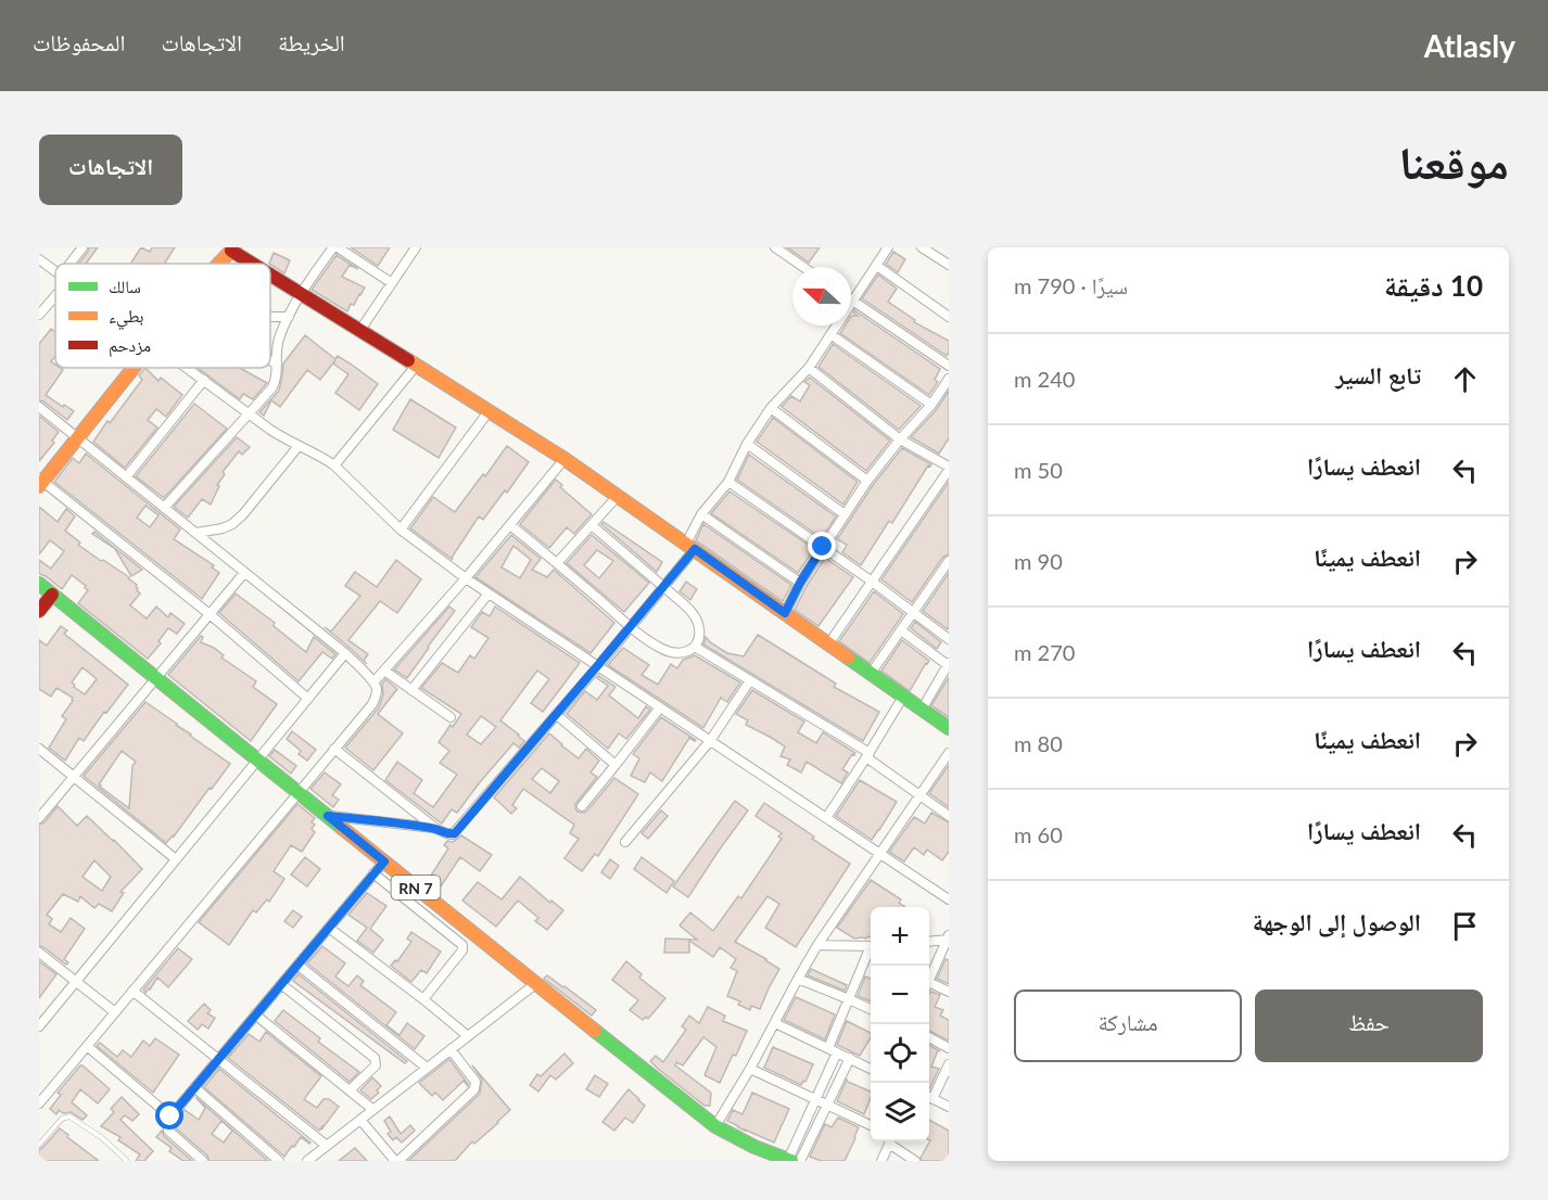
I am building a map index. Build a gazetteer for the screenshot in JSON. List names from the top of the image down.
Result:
{
  "streets": {
    "main road": ["RN 7"]
  },
  "legend": ["سالك", "بطيء", "مزدحم"],
  "north": "left",
  "page": {
    "header": "Atlasly",
    "nav": ["الخريطة", "الاتجاهات", "المحفوظات"],
    "title": "موقعنا",
    "buttons": [
      "الاتجاهات",
      ["حفظ", "مشاركة"]
    ],
    "heading": ["10 دقيقة", "سيرًا · 790 m"],
    "list": [
      ["تابع السير", "240 m"],
      ["انعطف يسارًا", "50 m"],
      ["انعطف يمينًا", "90 m"],
      ["انعطف يسارًا", "270 m"],
      ["انعطف يمينًا", "80 m"],
      ["انعطف يسارًا", "60 m"],
      "الوصول إلى الوجهة"
    ],
    "map_buttons": ["+", "−"]
  }
}
